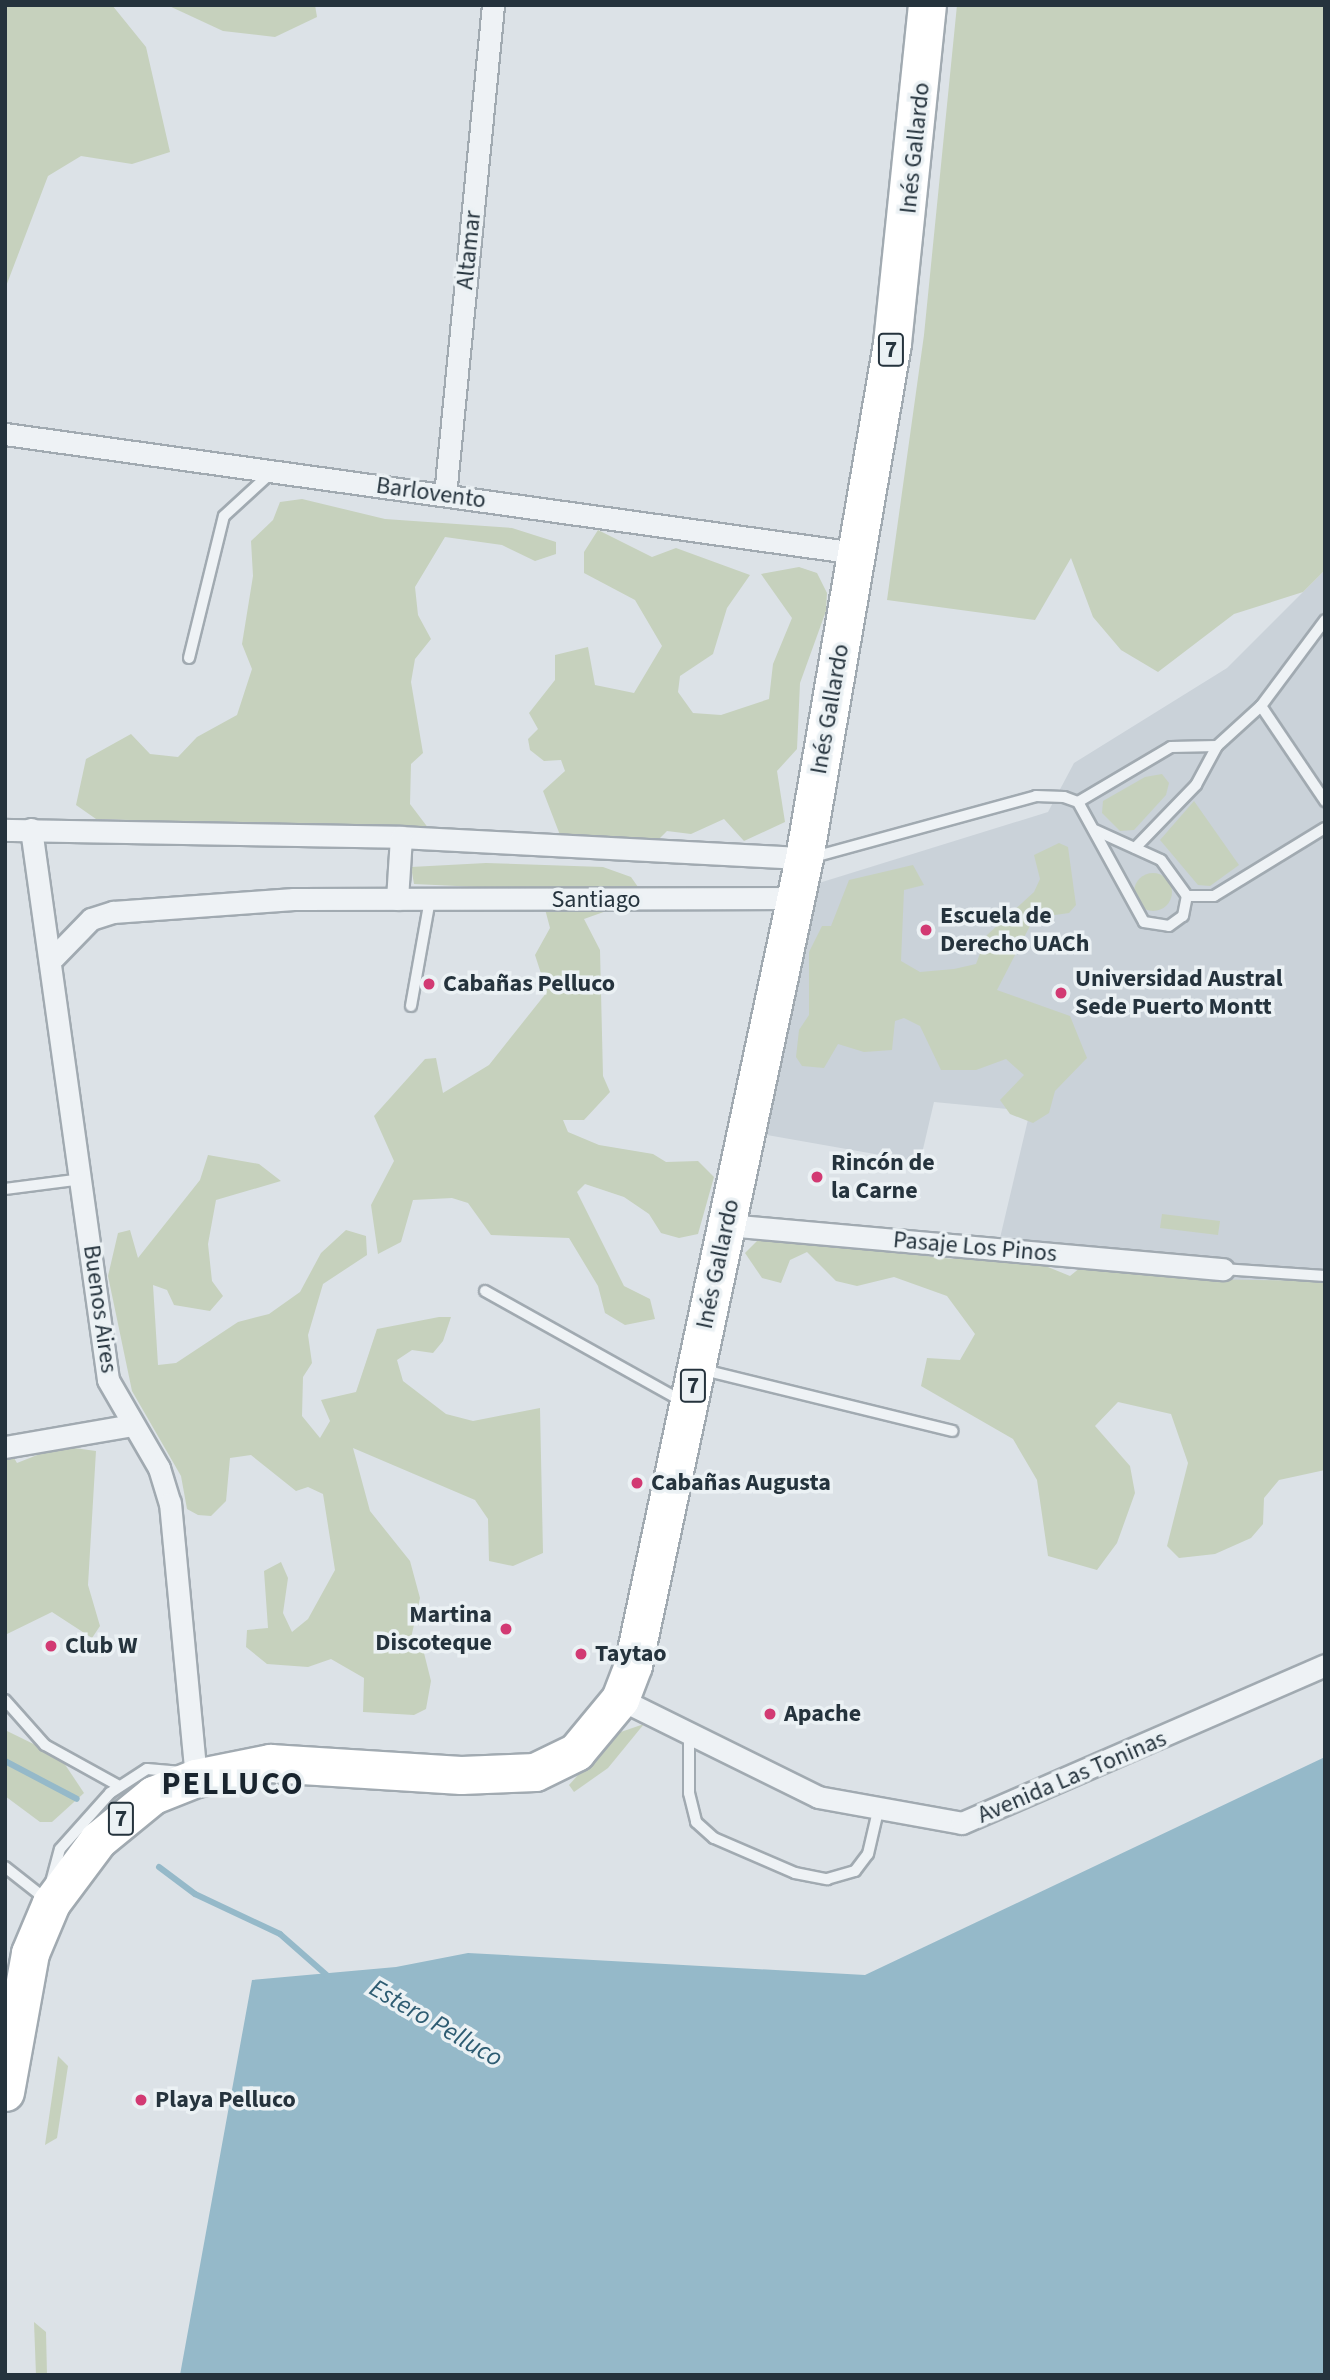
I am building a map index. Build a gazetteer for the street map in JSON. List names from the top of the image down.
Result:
{
  "streets": {
    "highway": ["Inés Gallardo", "7"],
    "street": [
      "Altamar",
      "Barlovento",
      "Santiago",
      "Pasaje Los Pinos",
      "Buenos Aires",
      "Avenida Las Toninas"
    ]
  },
  "crossings": [
    ["Inés Gallardo", "7"],
    ["Inés Gallardo", "Barlovento"],
    ["Inés Gallardo", "Santiago"],
    ["Inés Gallardo", "Pasaje Los Pinos"],
    ["Inés Gallardo", "Avenida Las Toninas"],
    ["Altamar", "Barlovento"],
    ["7", "Buenos Aires"],
    ["7", "Avenida Las Toninas"],
    ["Santiago", "Buenos Aires"]
  ],
  "districts": ["PELLUCO"],
  "water": ["Estero Pelluco"],
  "places": [
    "Escuela de Derecho UACh",
    "Cabañas Pelluco",
    "Universidad Austral Sede Puerto Montt",
    "Rincón de la Carne",
    "Cabañas Augusta",
    "Martina Discoteque",
    "Club W",
    "Taytao",
    "Apache",
    "Playa Pelluco"
  ]
}
